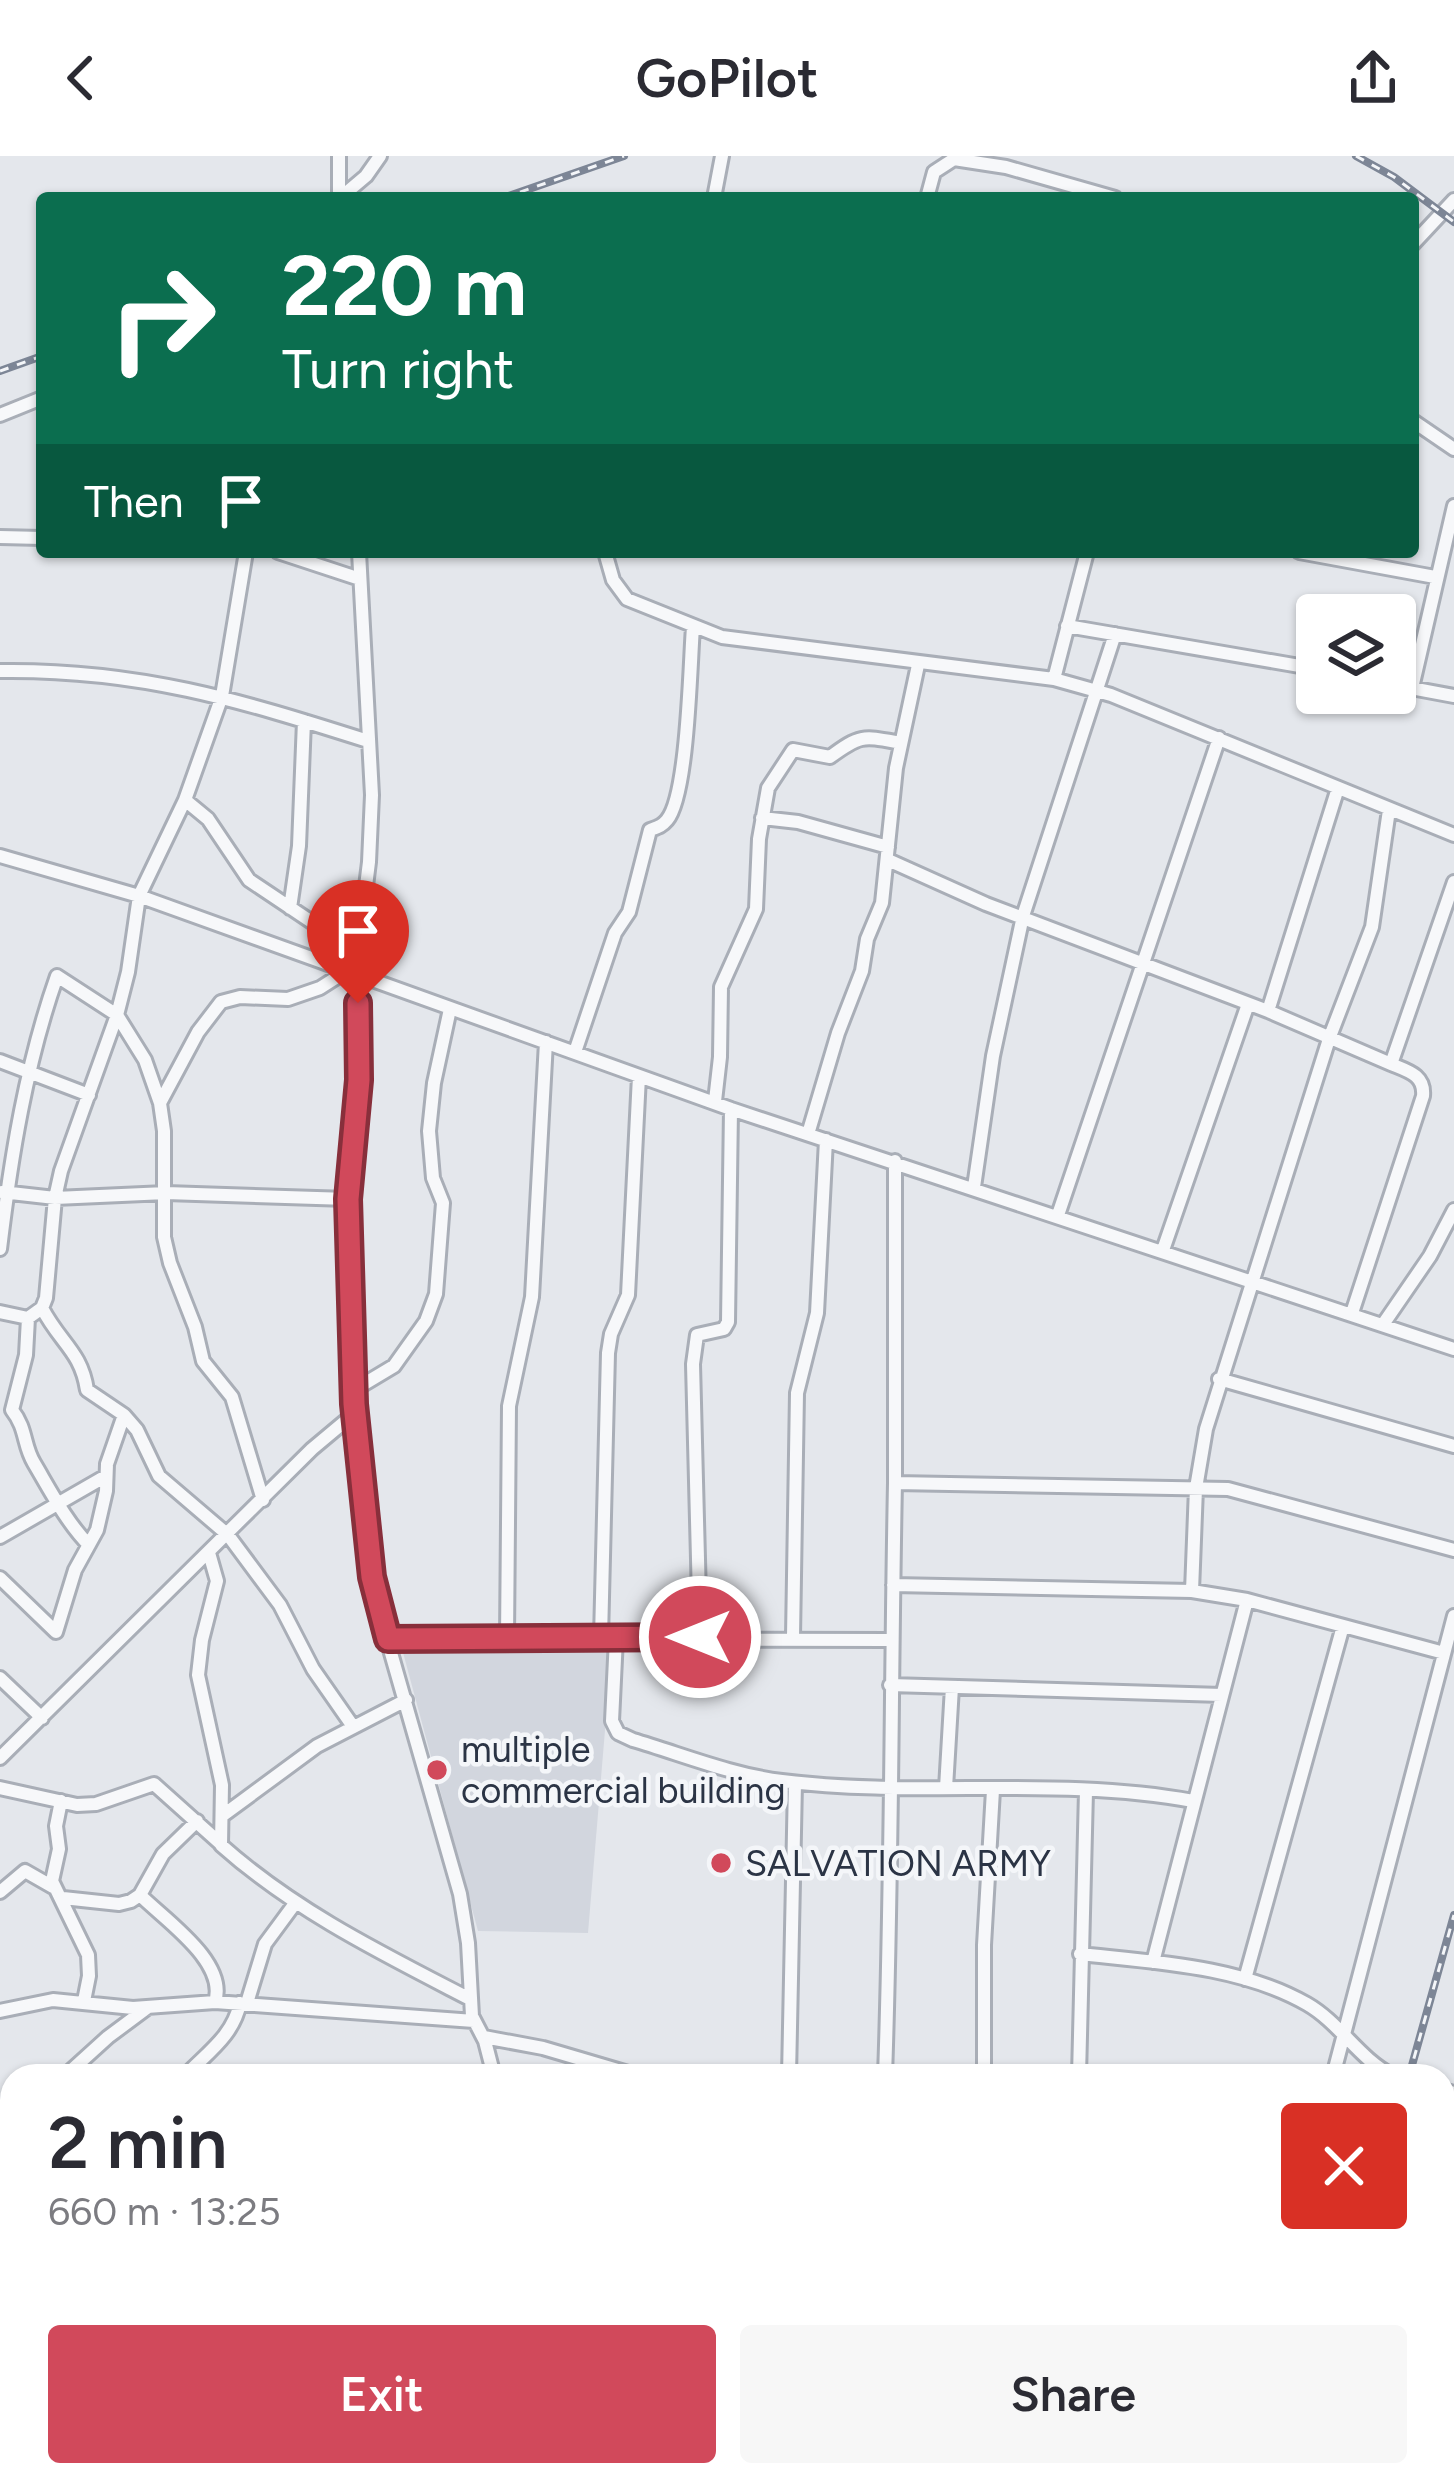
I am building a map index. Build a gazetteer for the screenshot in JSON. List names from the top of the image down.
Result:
{
  "places": ["multiple commercial building", "SALVATION ARMY"],
  "page": {
    "header": "GoPilot",
    "turn": ["220 m", "Turn right"],
    "then": "Then",
    "heading": ["2 min", "660 m · 13:25"],
    "buttons": ["Exit", "Share"]
  }
}
